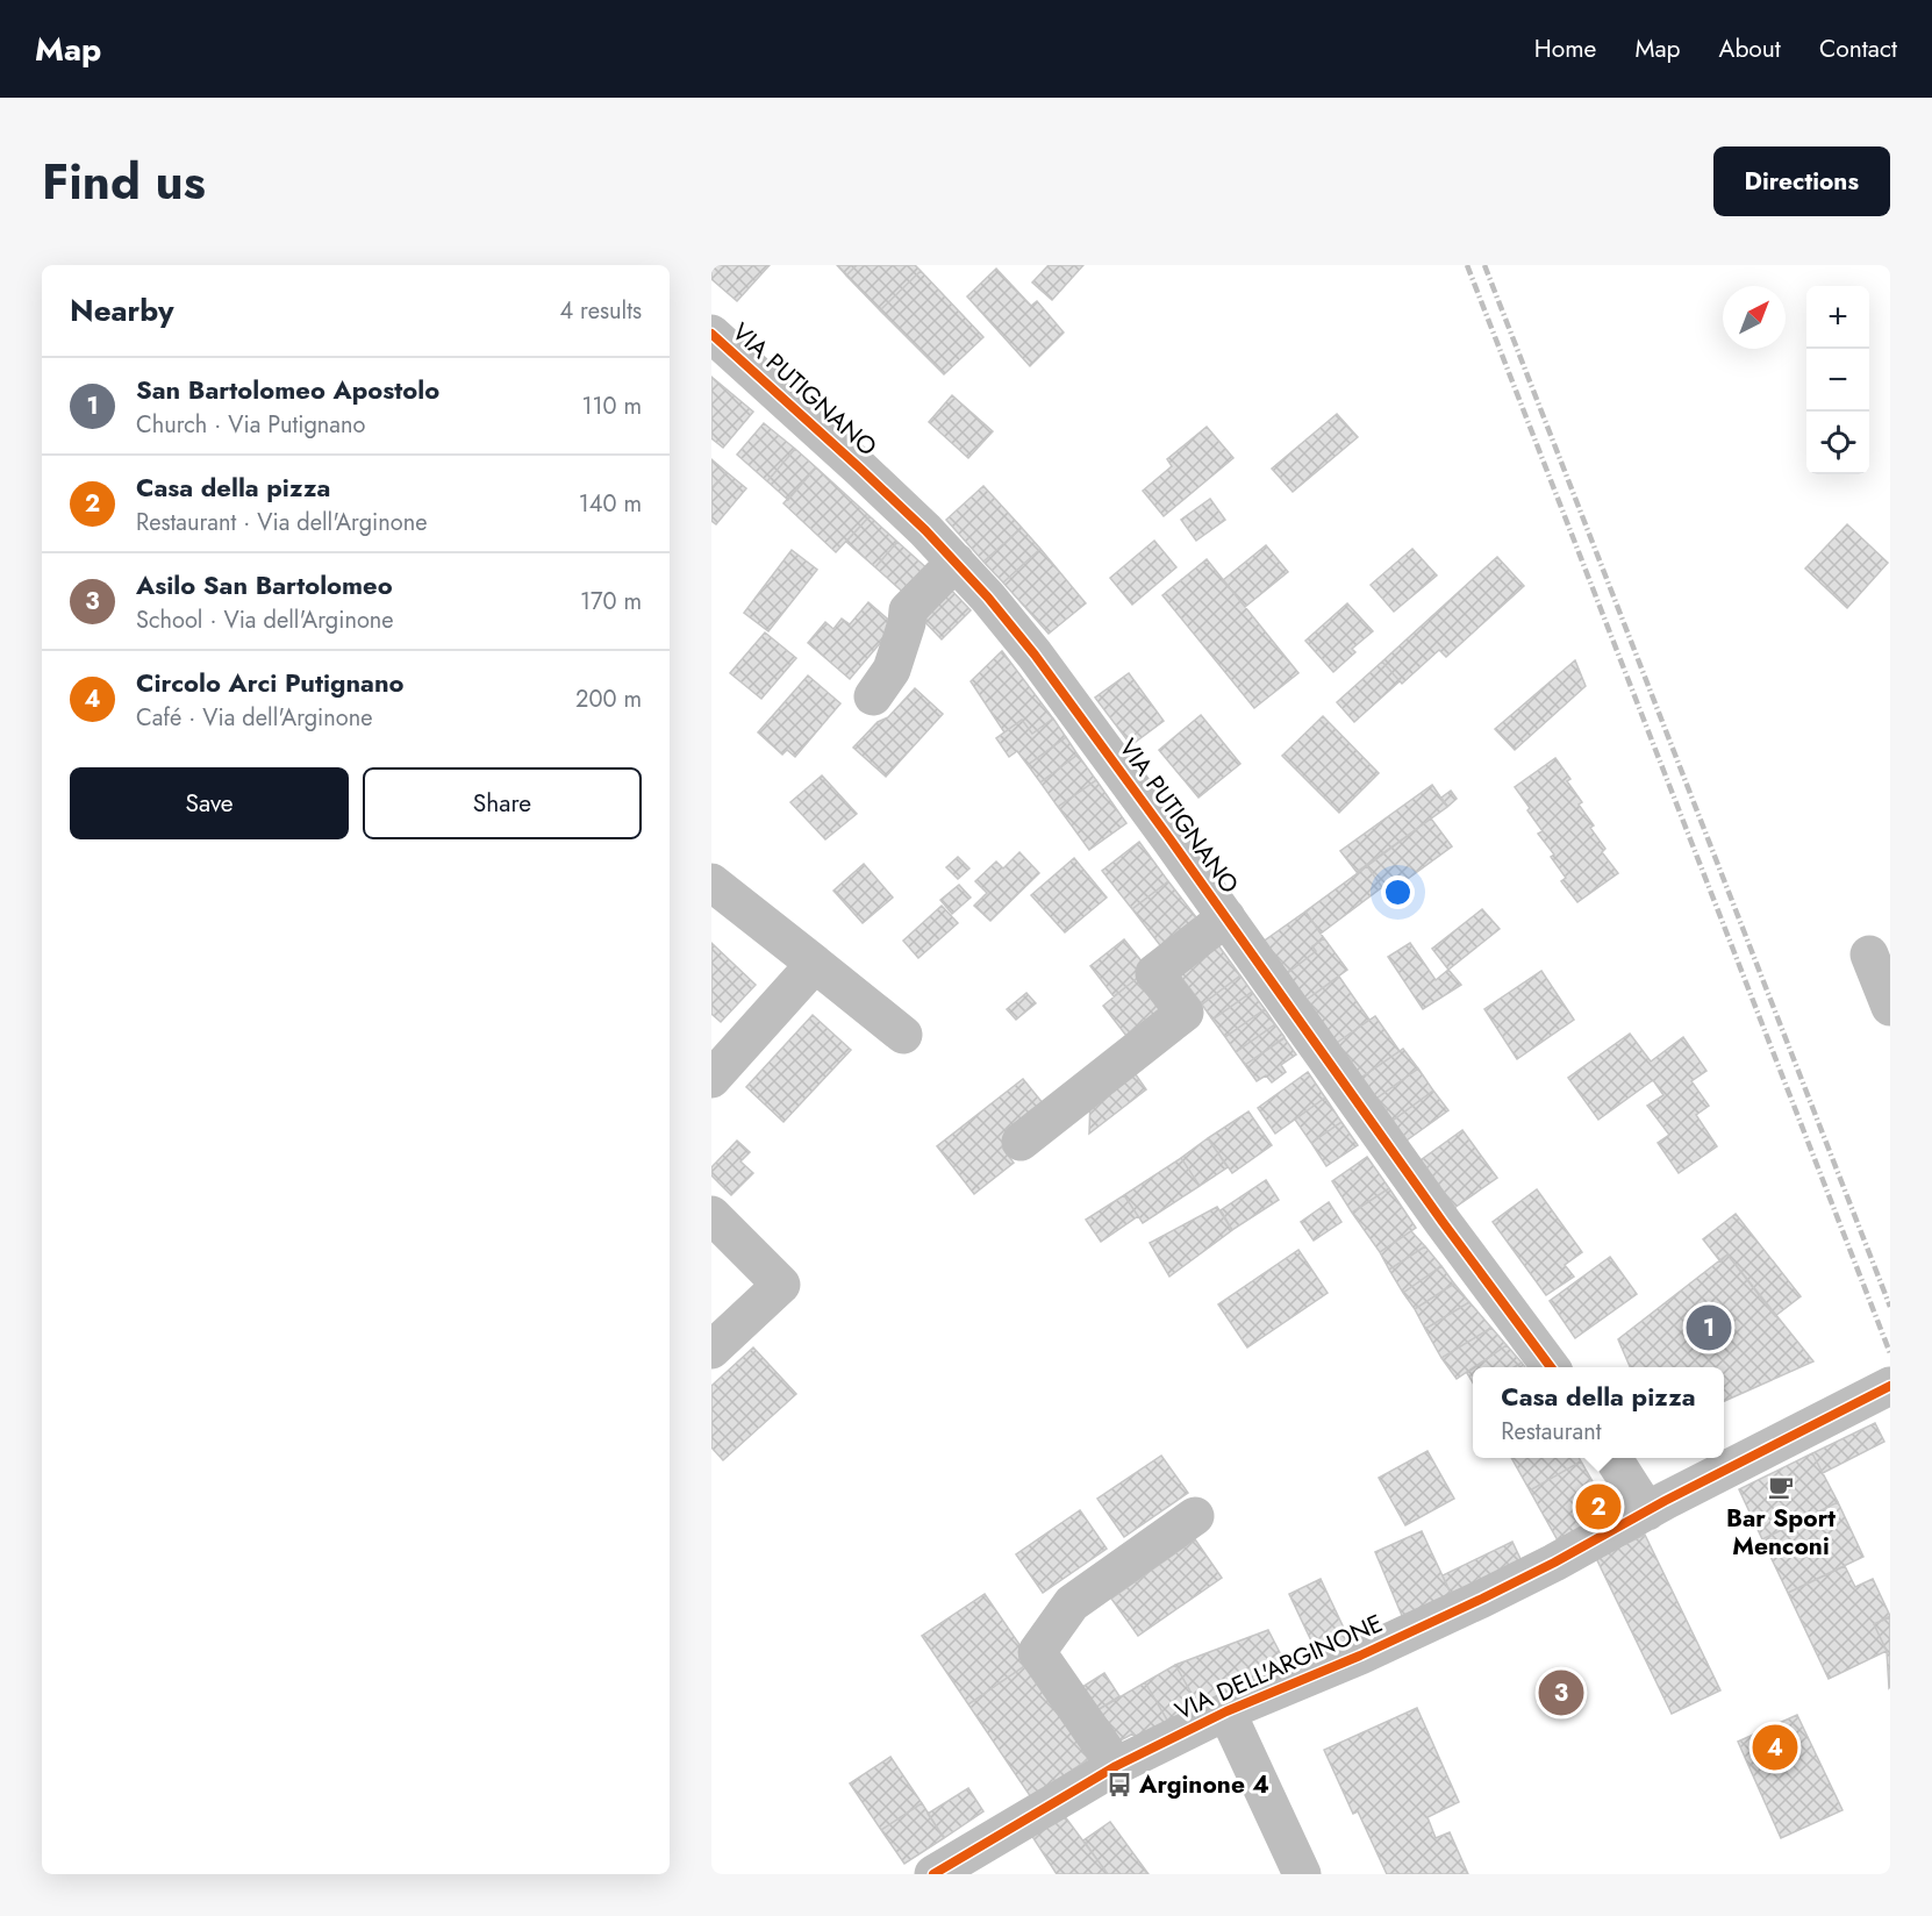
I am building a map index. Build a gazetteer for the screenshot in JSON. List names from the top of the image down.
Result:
{
  "streets": {
    "street": ["VIA PUTIGNANO", "VIA DELL'ARGINONE"]
  },
  "places": {
    "cafe": ["Bar Sport Menconi"],
    "bus stop": ["Arginone 4"]
  },
  "north": "top right",
  "page": {
    "header": "Map",
    "nav": [
      "Home",
      "Map",
      "About",
      "Contact"
    ],
    "title": "Find us",
    "buttons": [
      "Directions",
      ["Save", "Share"]
    ],
    "heading": ["Nearby", "4 results"],
    "map_buttons": ["+", "−"],
    "list": [
      {
        "mark": "1",
        "name": "San Bartolomeo Apostolo",
        "note": "Church · Via Putignano",
        "value": "110 m"
      },
      {
        "mark": "2",
        "name": "Casa della pizza",
        "note": "Restaurant · Via dell'Arginone",
        "value": "140 m"
      },
      {
        "mark": "3",
        "name": "Asilo San Bartolomeo",
        "note": "School · Via dell'Arginone",
        "value": "170 m"
      },
      {
        "mark": "4",
        "name": "Circolo Arci Putignano",
        "note": "Café · Via dell'Arginone",
        "value": "200 m"
      }
    ],
    "pins": [
      "1",
      "2",
      "3",
      "4"
    ],
    "popup": ["Casa della pizza", "Restaurant"]
  }
}
